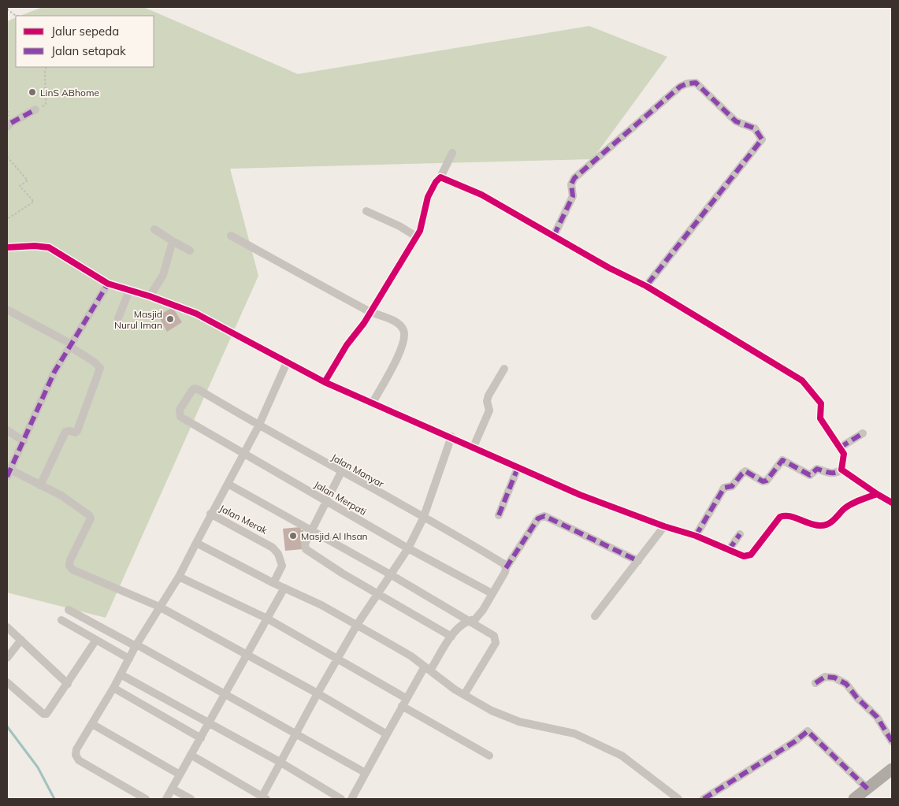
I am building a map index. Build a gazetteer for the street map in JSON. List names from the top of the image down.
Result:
{
  "streets": {
    "street": ["Jalan Manyar", "Jalan Merpati", "Jalan Merak"]
  },
  "crossings": [
    ["Jalan Manyar", "Jalan Merpati"]
  ],
  "places": ["LinS ABhome", "Masjid Nurul Iman", "Masjid Al Ihsan"],
  "legend": ["Jalur sepeda", "Jalan setapak"]
}
